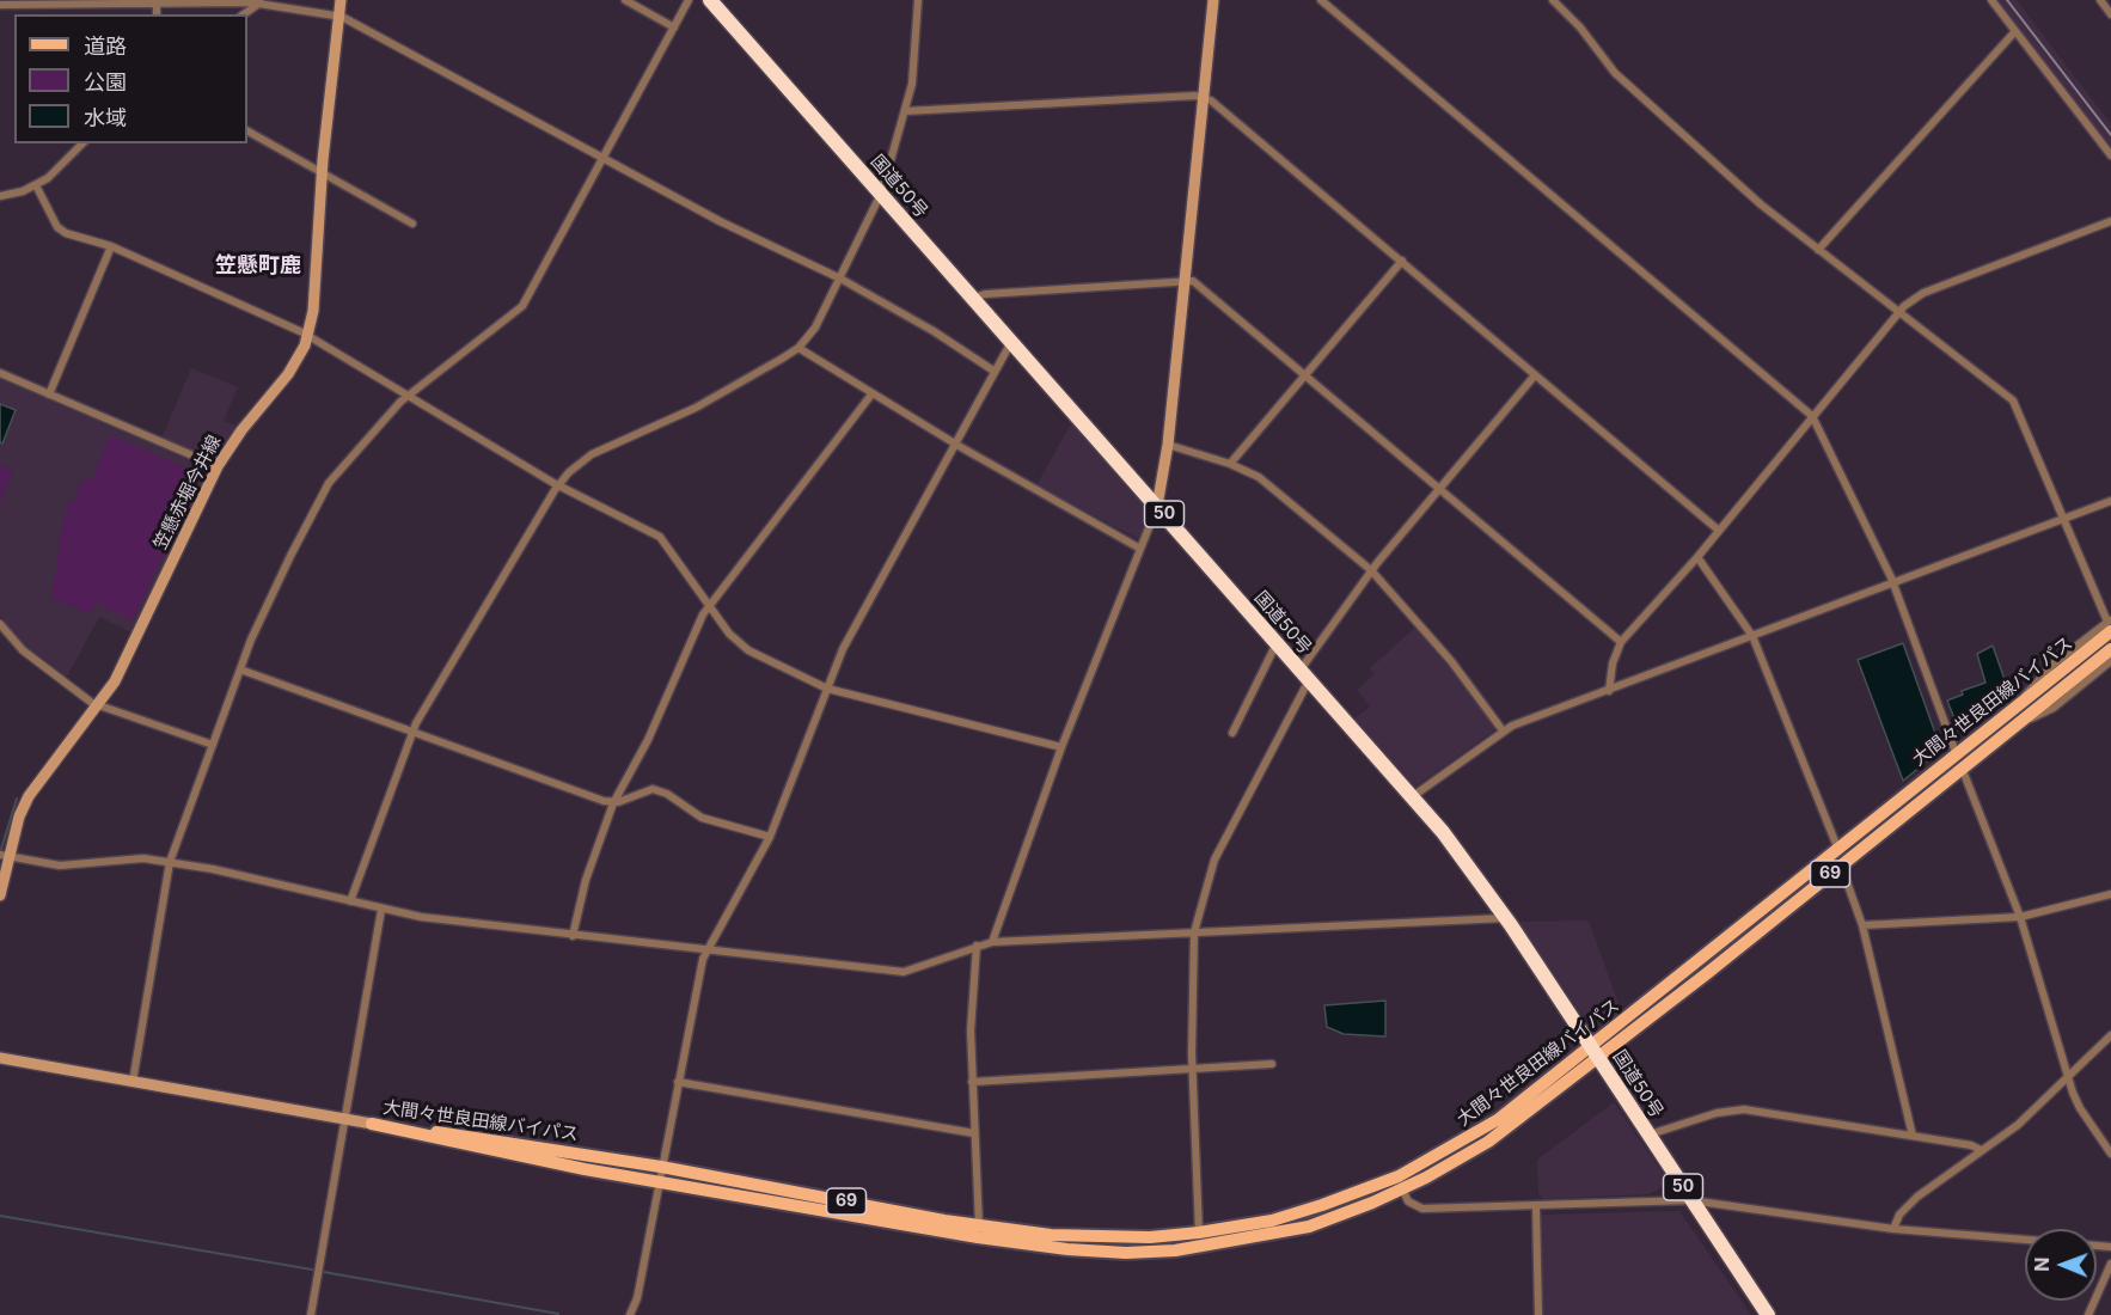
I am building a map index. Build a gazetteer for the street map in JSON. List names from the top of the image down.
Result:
{
  "streets": {
    "highway": ["国道50号", "50"],
    "main road": ["笠懸赤堀今井線", "大間々世良田線バイパス", "69"]
  },
  "crossings": [
    ["国道50号", "大間々世良田線バイパス"]
  ],
  "districts": ["笠懸町鹿"],
  "legend": ["道路", "公園", "水域"],
  "north": "left"
}
